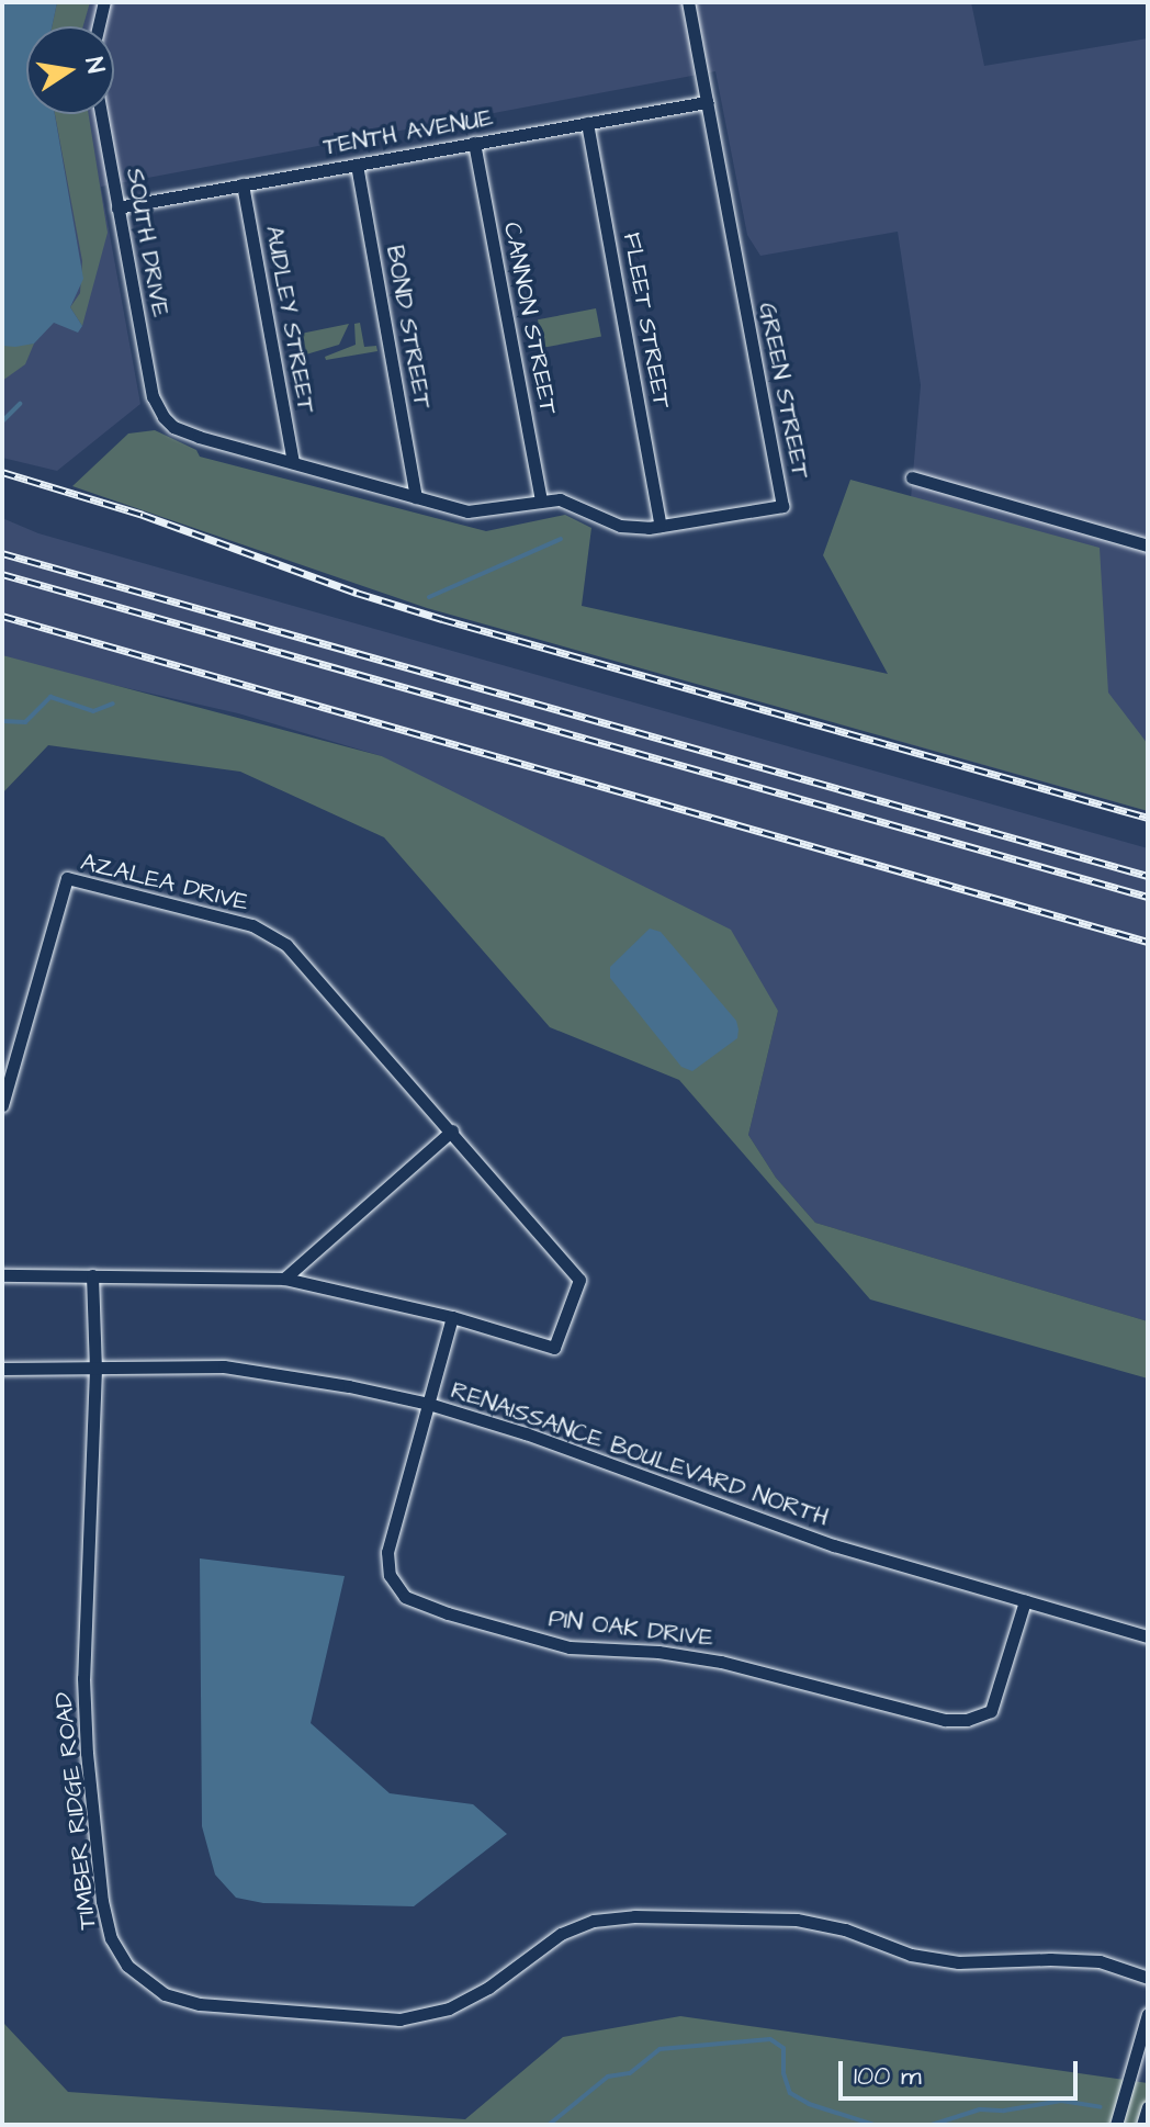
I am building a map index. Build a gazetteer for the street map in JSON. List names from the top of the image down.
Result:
{
  "streets": {
    "street": [
      "TENTH AVENUE",
      "SOUTH DRIVE",
      "CANNON STREET",
      "AUDLEY STREET",
      "FLEET STREET",
      "BOND STREET",
      "GREEN STREET",
      "AZALEA DRIVE",
      "RENAISSANCE BOULEVARD NORTH",
      "PIN OAK DRIVE",
      "TIMBER RIDGE ROAD"
    ]
  },
  "crossings": [
    ["TENTH AVENUE", "SOUTH DRIVE"],
    ["TENTH AVENUE", "CANNON STREET"],
    ["TENTH AVENUE", "AUDLEY STREET"],
    ["TENTH AVENUE", "FLEET STREET"],
    ["TENTH AVENUE", "BOND STREET"],
    ["TENTH AVENUE", "GREEN STREET"],
    ["SOUTH DRIVE", "GREEN STREET"],
    ["CANNON STREET", "GREEN STREET"],
    ["AUDLEY STREET", "GREEN STREET"],
    ["FLEET STREET", "GREEN STREET"],
    ["BOND STREET", "GREEN STREET"],
    ["RENAISSANCE BOULEVARD NORTH", "PIN OAK DRIVE"],
    ["RENAISSANCE BOULEVARD NORTH", "TIMBER RIDGE ROAD"]
  ],
  "scale_bar": "100 m",
  "north": "right"
}
